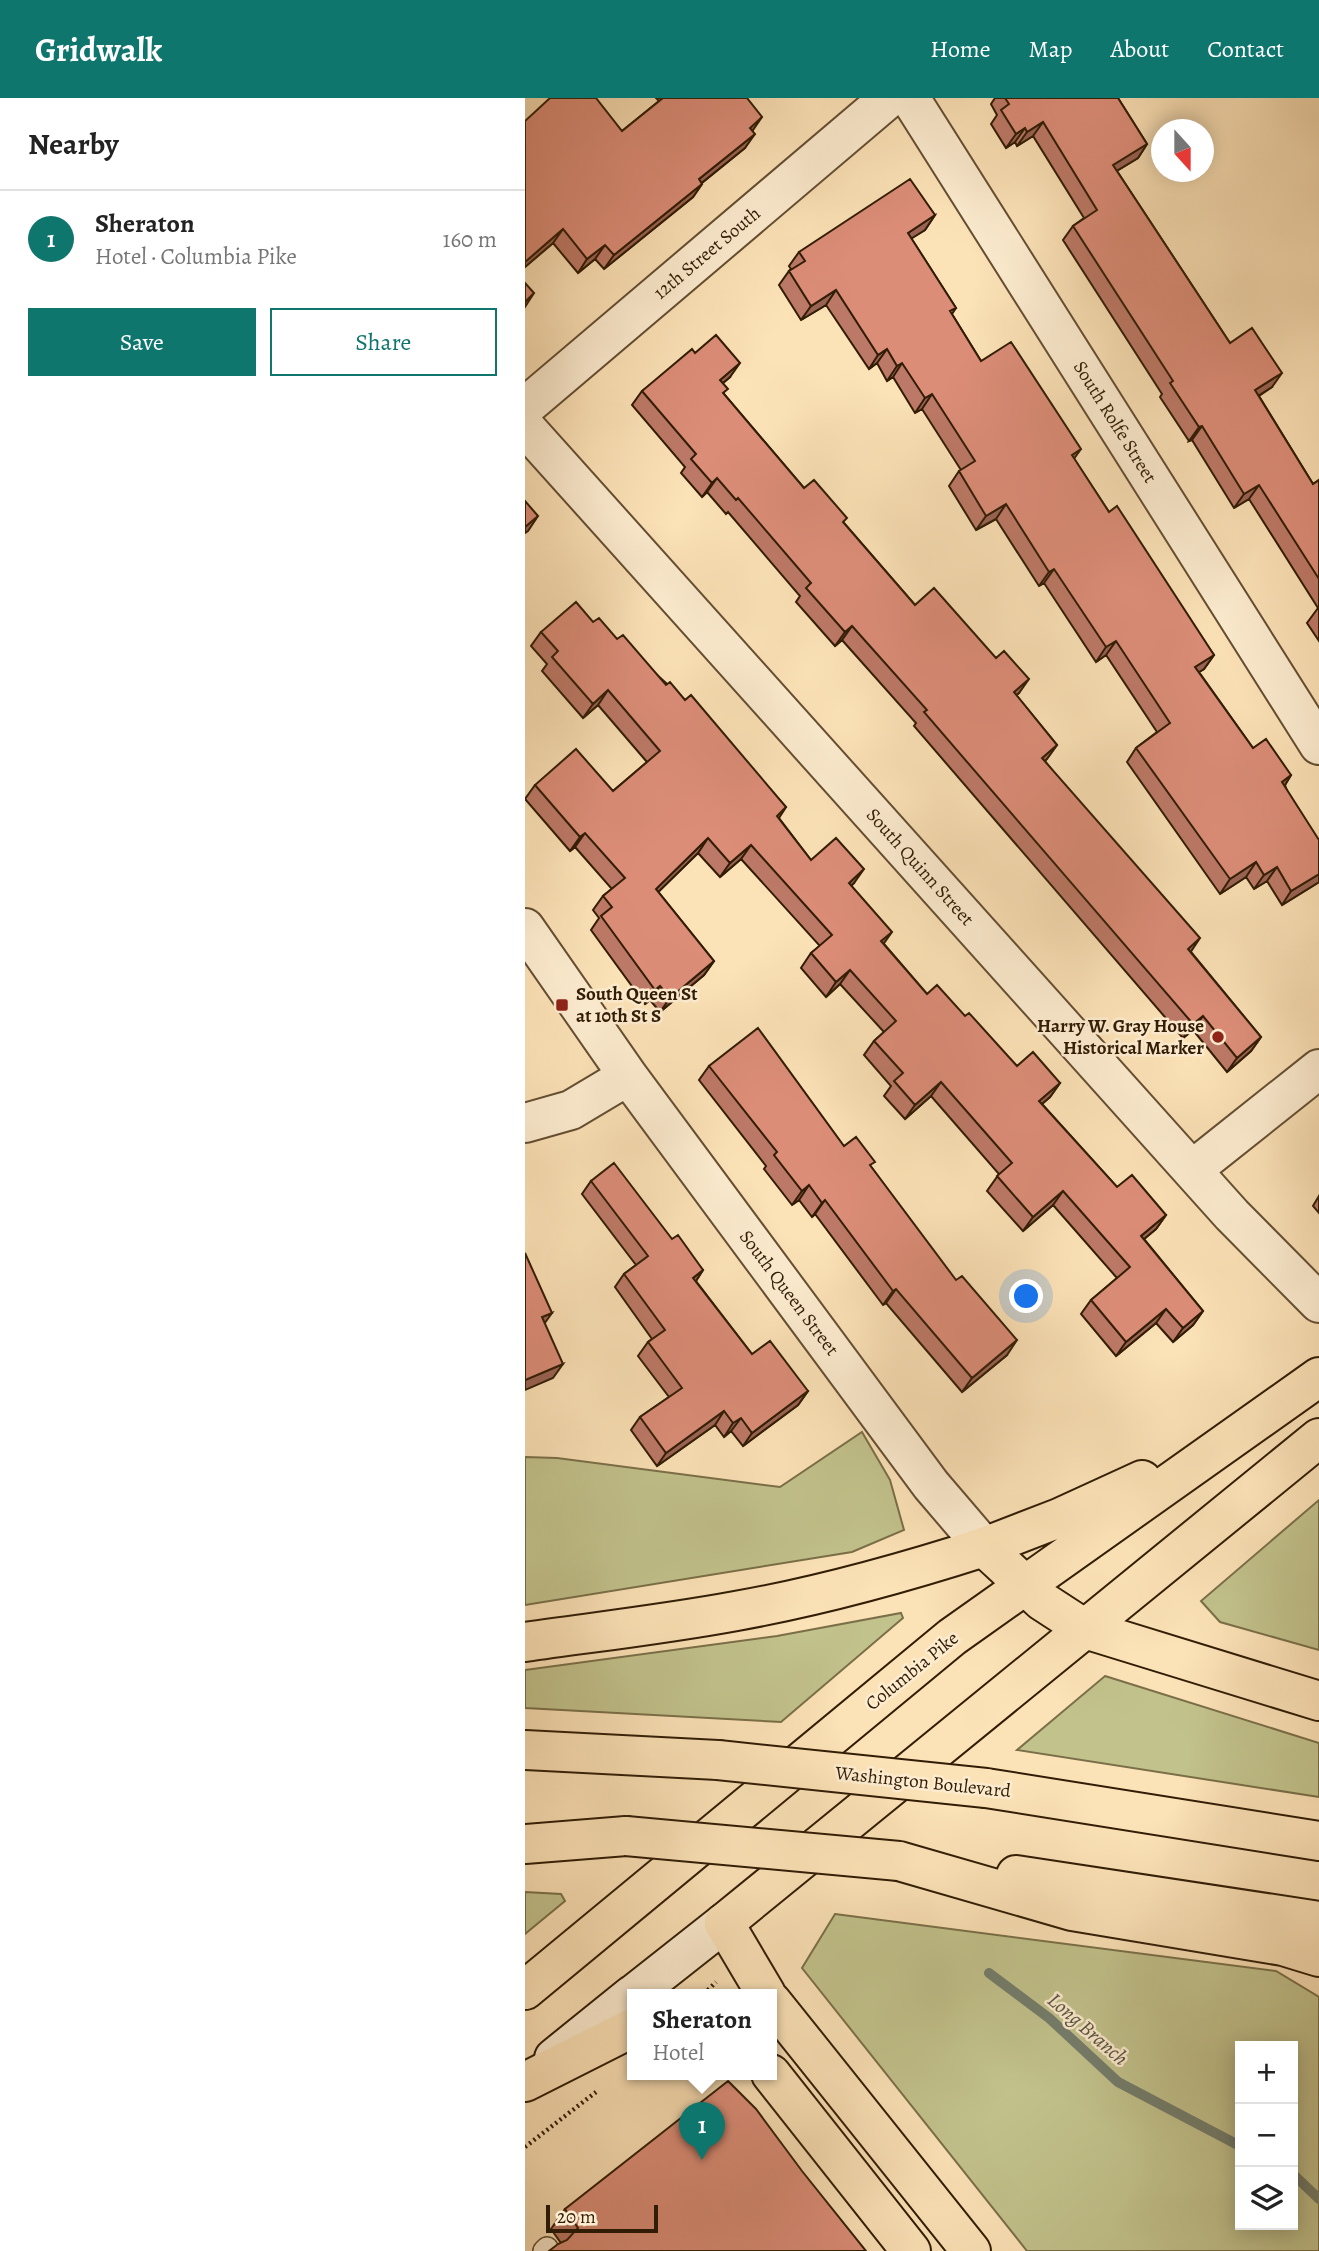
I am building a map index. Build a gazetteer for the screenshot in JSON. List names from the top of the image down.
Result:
{
  "streets": {
    "main road": ["South Queen Street", "Columbia Pike", "Washington Boulevard"],
    "street": ["12th Street South", "South Rolfe Street", "South Quinn Street"]
  },
  "crossings": [
    ["South Queen Street", "Columbia Pike"]
  ],
  "water": ["Long Branch"],
  "places": {
    "transit": ["South Queen St at 10th St S"],
    "other": ["Harry W. Gray House Historical Marker"]
  },
  "scale_bar": "20 m",
  "north": "bottom",
  "page": {
    "header": "Gridwalk",
    "nav": [
      "Home",
      "Map",
      "About",
      "Contact"
    ],
    "heading": "Nearby",
    "list": [
      {
        "mark": "1",
        "name": "Sheraton",
        "note": "Hotel · Columbia Pike",
        "value": "160 m"
      }
    ],
    "buttons": ["Save", "Share"],
    "popup": ["Sheraton", "Hotel"],
    "map_buttons": ["+", "−"],
    "pins": "1",
    "scale": "20 m"
  }
}
